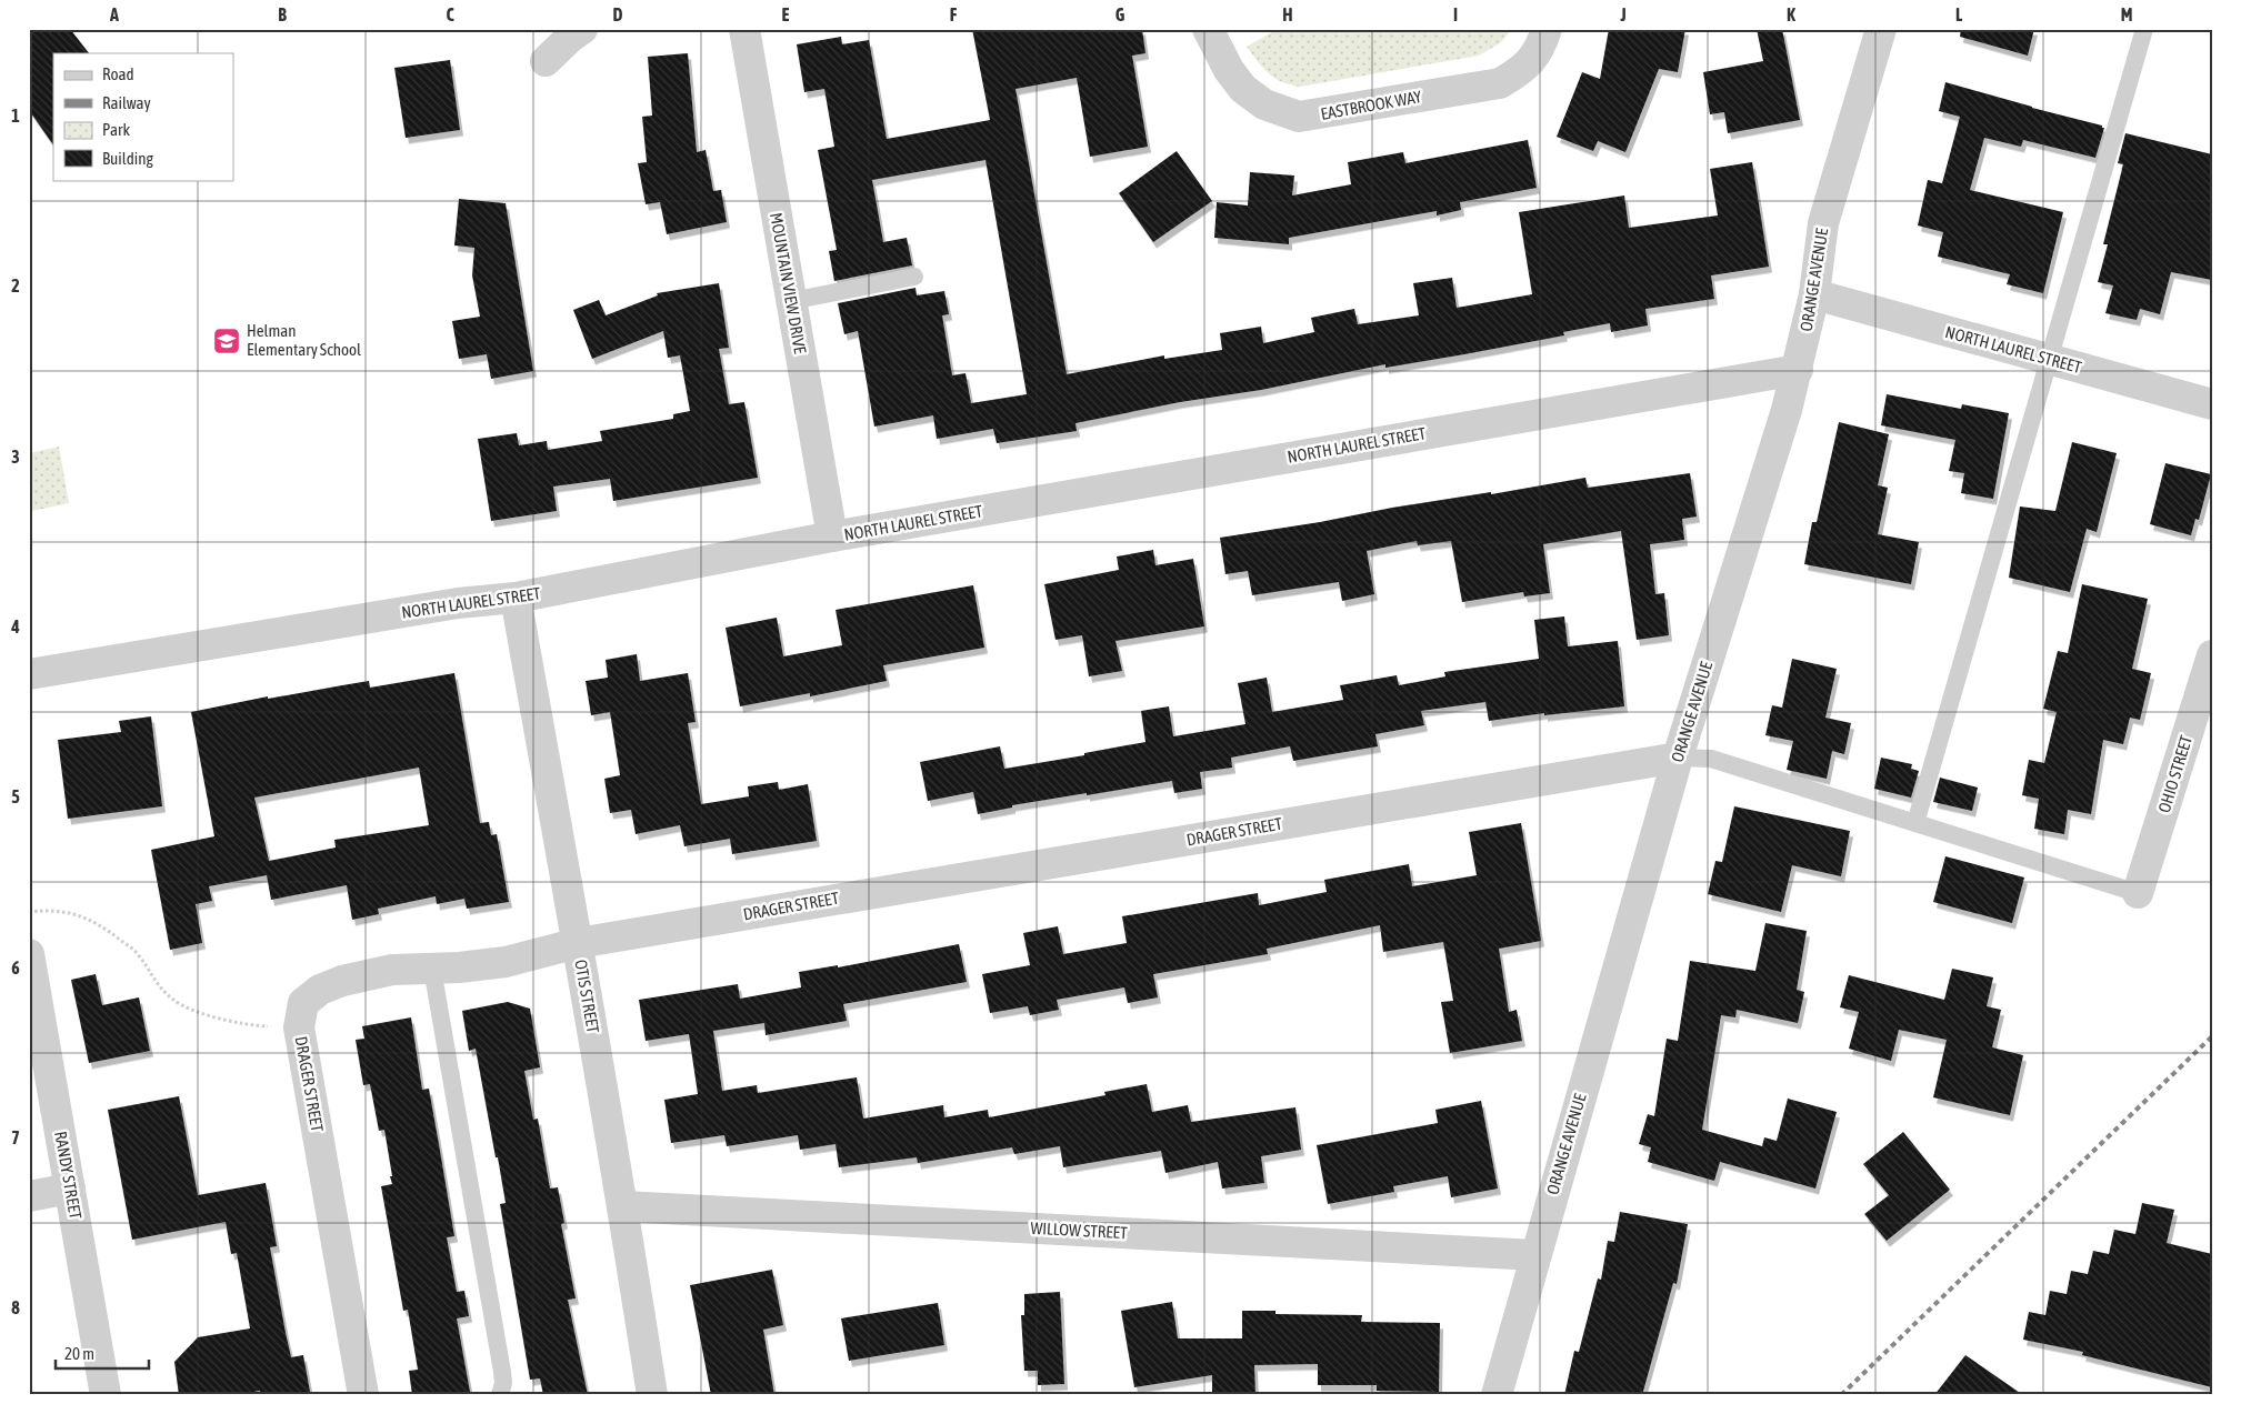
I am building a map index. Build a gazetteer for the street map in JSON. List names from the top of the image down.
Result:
{
  "streets": {
    "street": [
      "EASTBROOK WAY",
      "ORANGE AVENUE",
      "MOUNTAIN VIEW DRIVE",
      "NORTH LAUREL STREET",
      "OHIO STREET",
      "DRAGER STREET",
      "OTIS STREET",
      "RANDY STREET",
      "WILLOW STREET"
    ]
  },
  "crossings": [
    ["ORANGE AVENUE", "NORTH LAUREL STREET"],
    ["ORANGE AVENUE", "DRAGER STREET"],
    ["ORANGE AVENUE", "WILLOW STREET"],
    ["MOUNTAIN VIEW DRIVE", "NORTH LAUREL STREET"],
    ["NORTH LAUREL STREET", "OTIS STREET"],
    ["DRAGER STREET", "OTIS STREET"],
    ["OTIS STREET", "WILLOW STREET"]
  ],
  "places": {
    "school or university": ["Helman Elementary School"]
  },
  "legend": [
    "Road",
    "Railway",
    "Park",
    "Building"
  ],
  "scale_bar": "20 m",
  "grid": {
    "columns": [
      "A",
      "B",
      "C",
      "D",
      "E",
      "F",
      "G",
      "H",
      "I",
      "J",
      "K",
      "L",
      "M"
    ],
    "rows": [
      "1",
      "2",
      "3",
      "4",
      "5",
      "6",
      "7",
      "8"
    ]
  }
}
